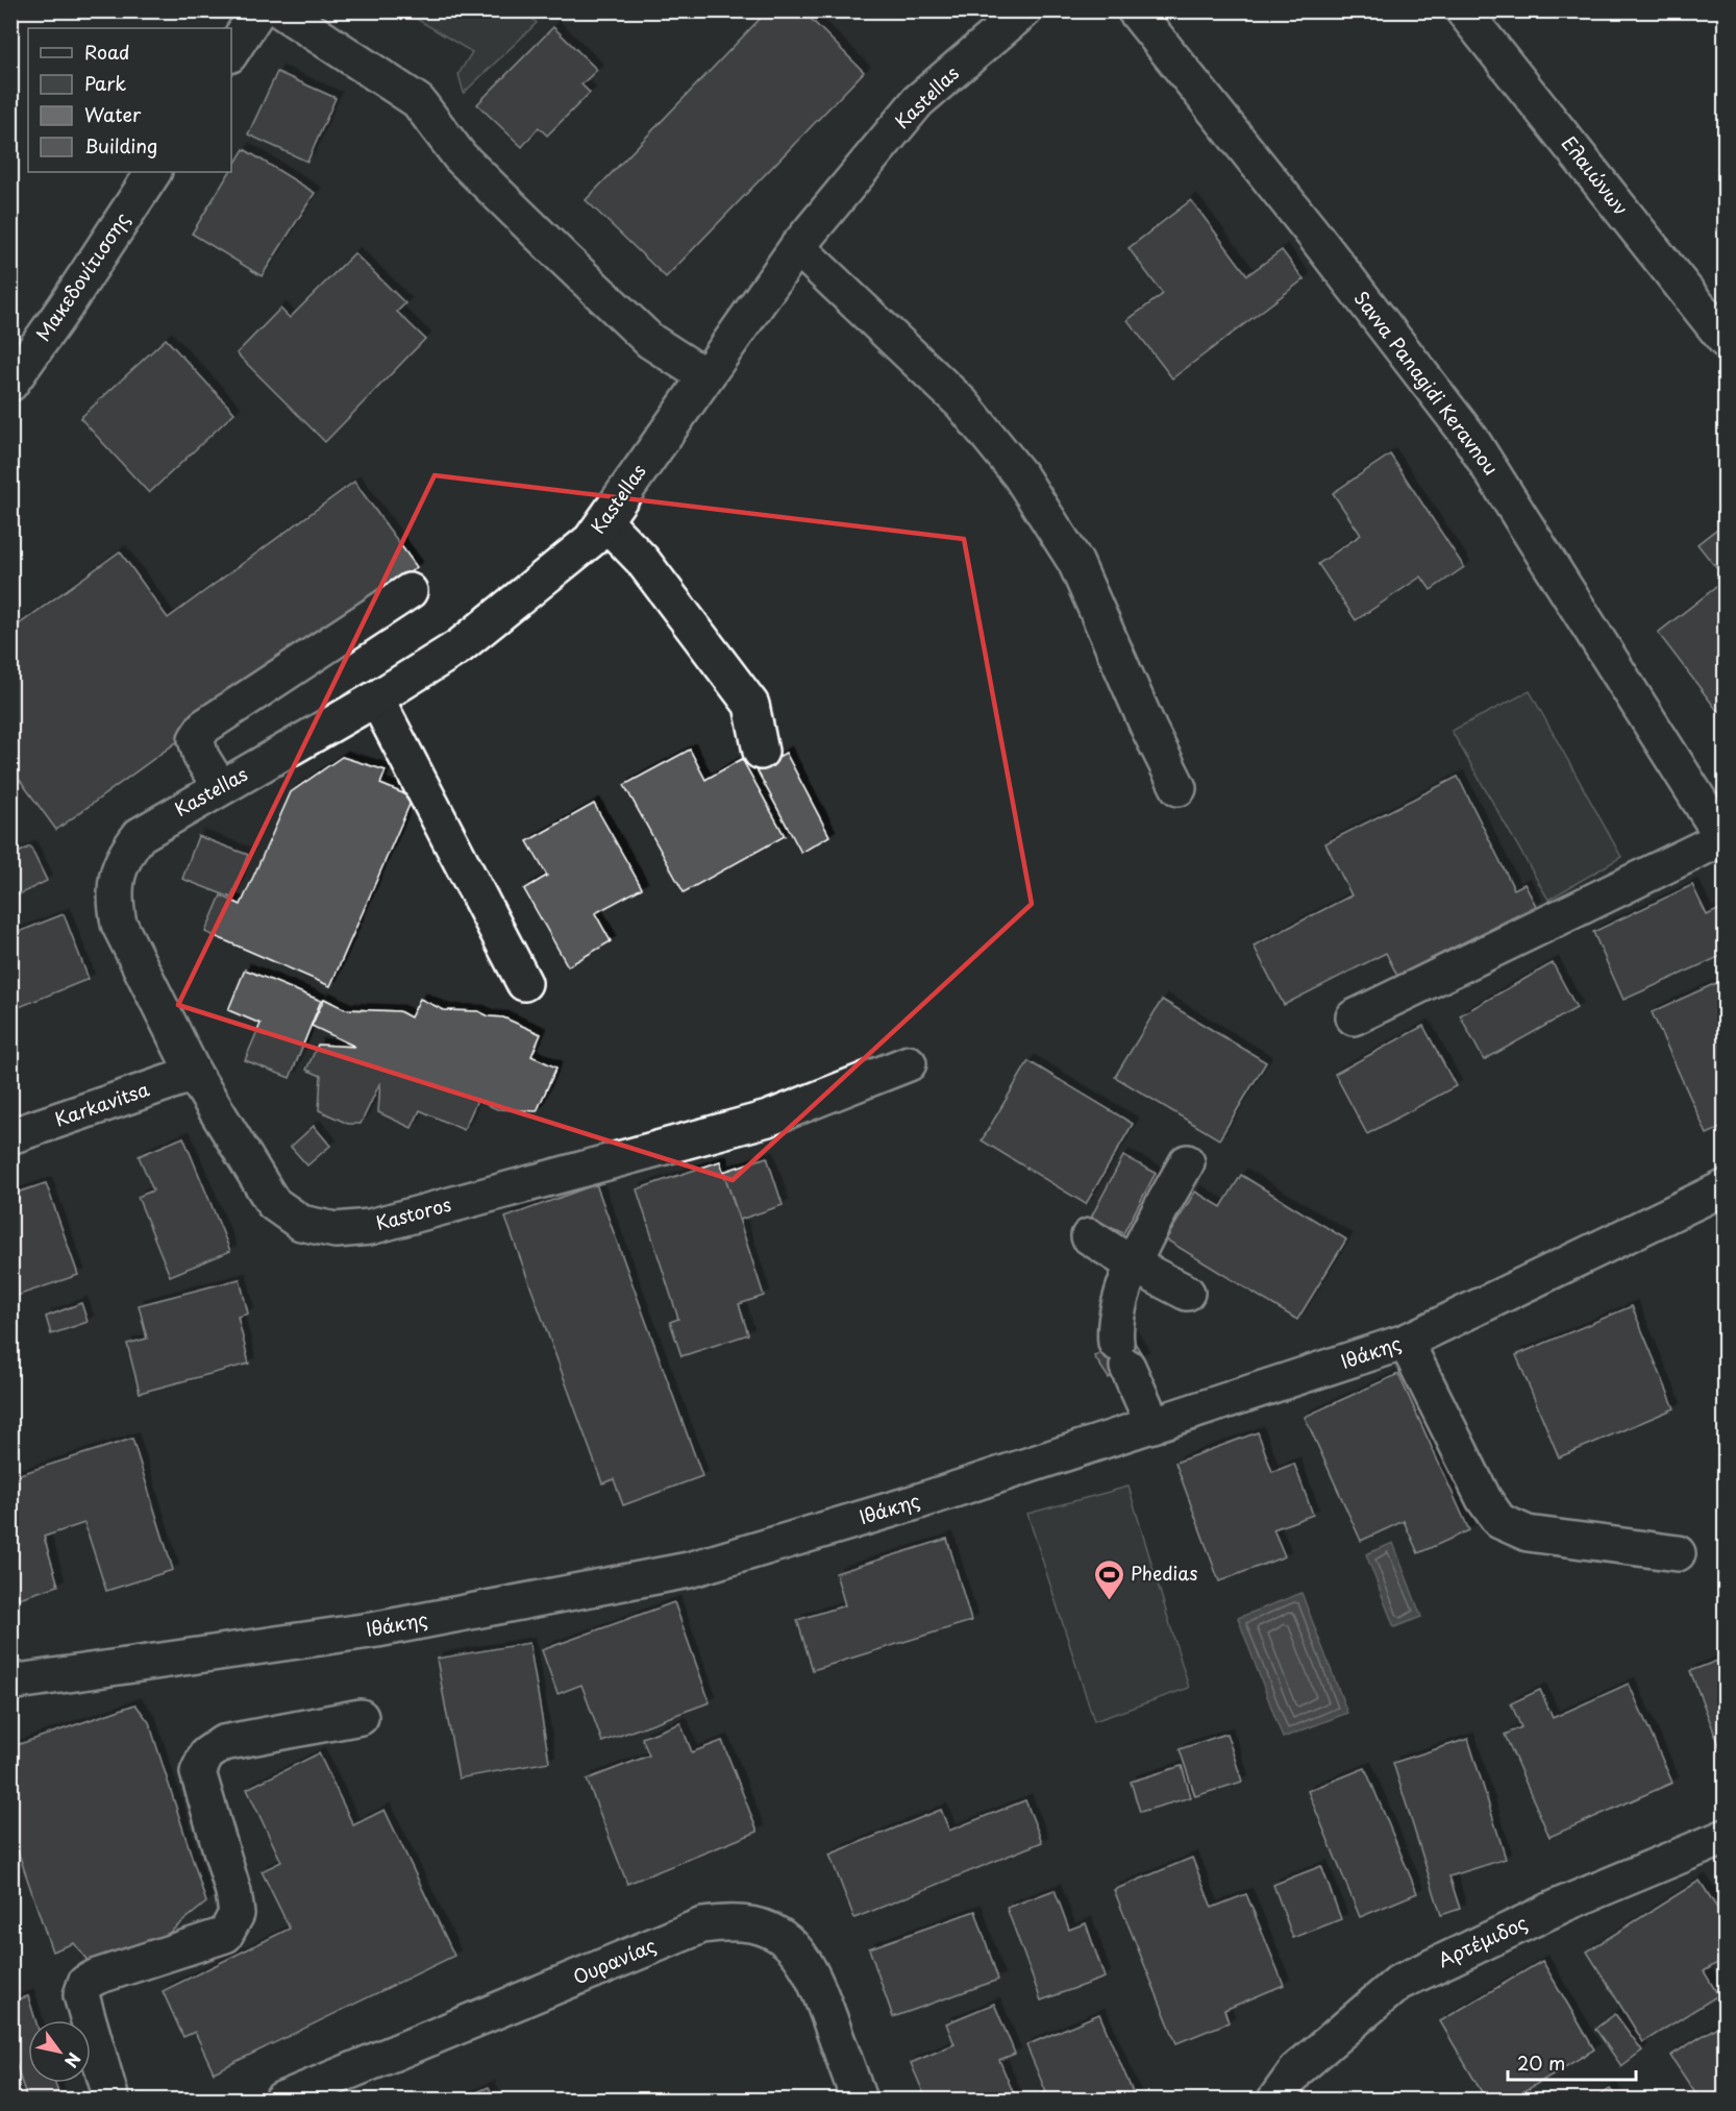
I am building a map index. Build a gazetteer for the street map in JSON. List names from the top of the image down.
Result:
{
  "streets": {
    "street": [
      "Kastellas",
      "Ελαιώνων",
      "Μακεδονίτισσης",
      "Savva Panagidi Keravnou",
      "Karkavitsa",
      "Kastoros",
      "Ιθάκης",
      "Αρτέμιδος",
      "Ουρανίας"
    ]
  },
  "crossings": [
    ["Kastellas", "Kastoros"],
    ["Karkavitsa", "Kastoros"]
  ],
  "places": {
    "sports": ["Phedias"]
  },
  "legend": [
    "Road",
    "Park",
    "Water",
    "Building"
  ],
  "scale_bar": "20 m",
  "north": "bottom right"
}
